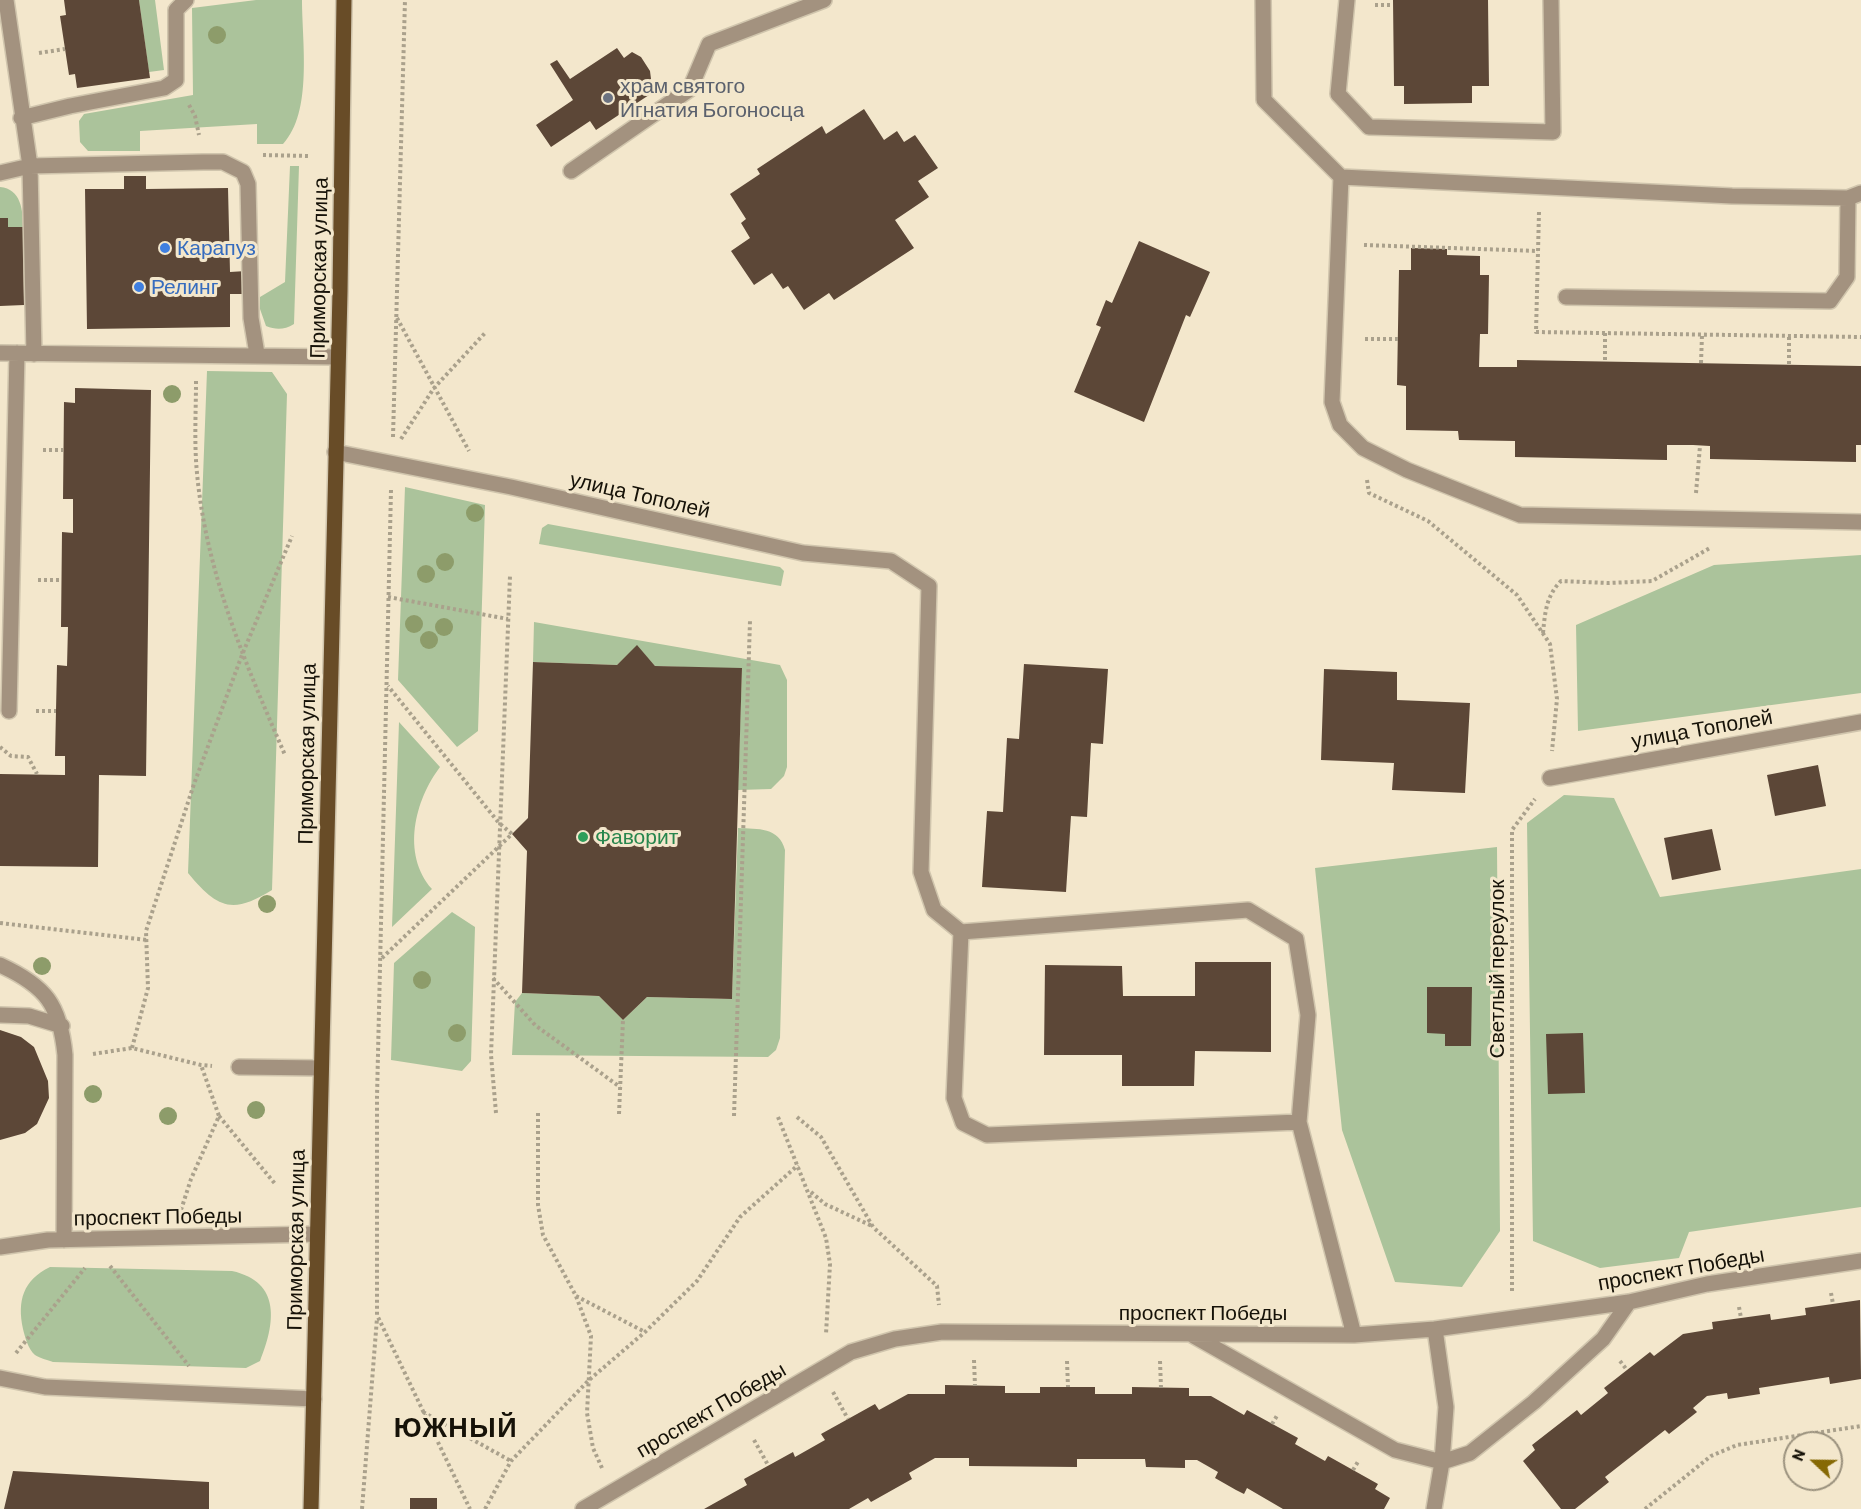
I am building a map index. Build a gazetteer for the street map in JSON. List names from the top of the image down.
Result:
{
  "streets": {
    "main road": ["Приморская улица"],
    "street": ["улица Тополей", "проспект Победы"],
    "path": ["Светлый переулок"]
  },
  "crossings": [
    ["Приморская улица", "улица Тополей"],
    ["Приморская улица", "проспект Победы"],
    ["улица Тополей", "Светлый переулок"],
    ["Светлый переулок", "проспект Победы"]
  ],
  "districts": ["ЮЖНЫЙ"],
  "places": [
    "храм святого Игнатия Богоносца",
    "Карапуз",
    "Релинг",
    "Фаворит"
  ],
  "north": "left"
}
